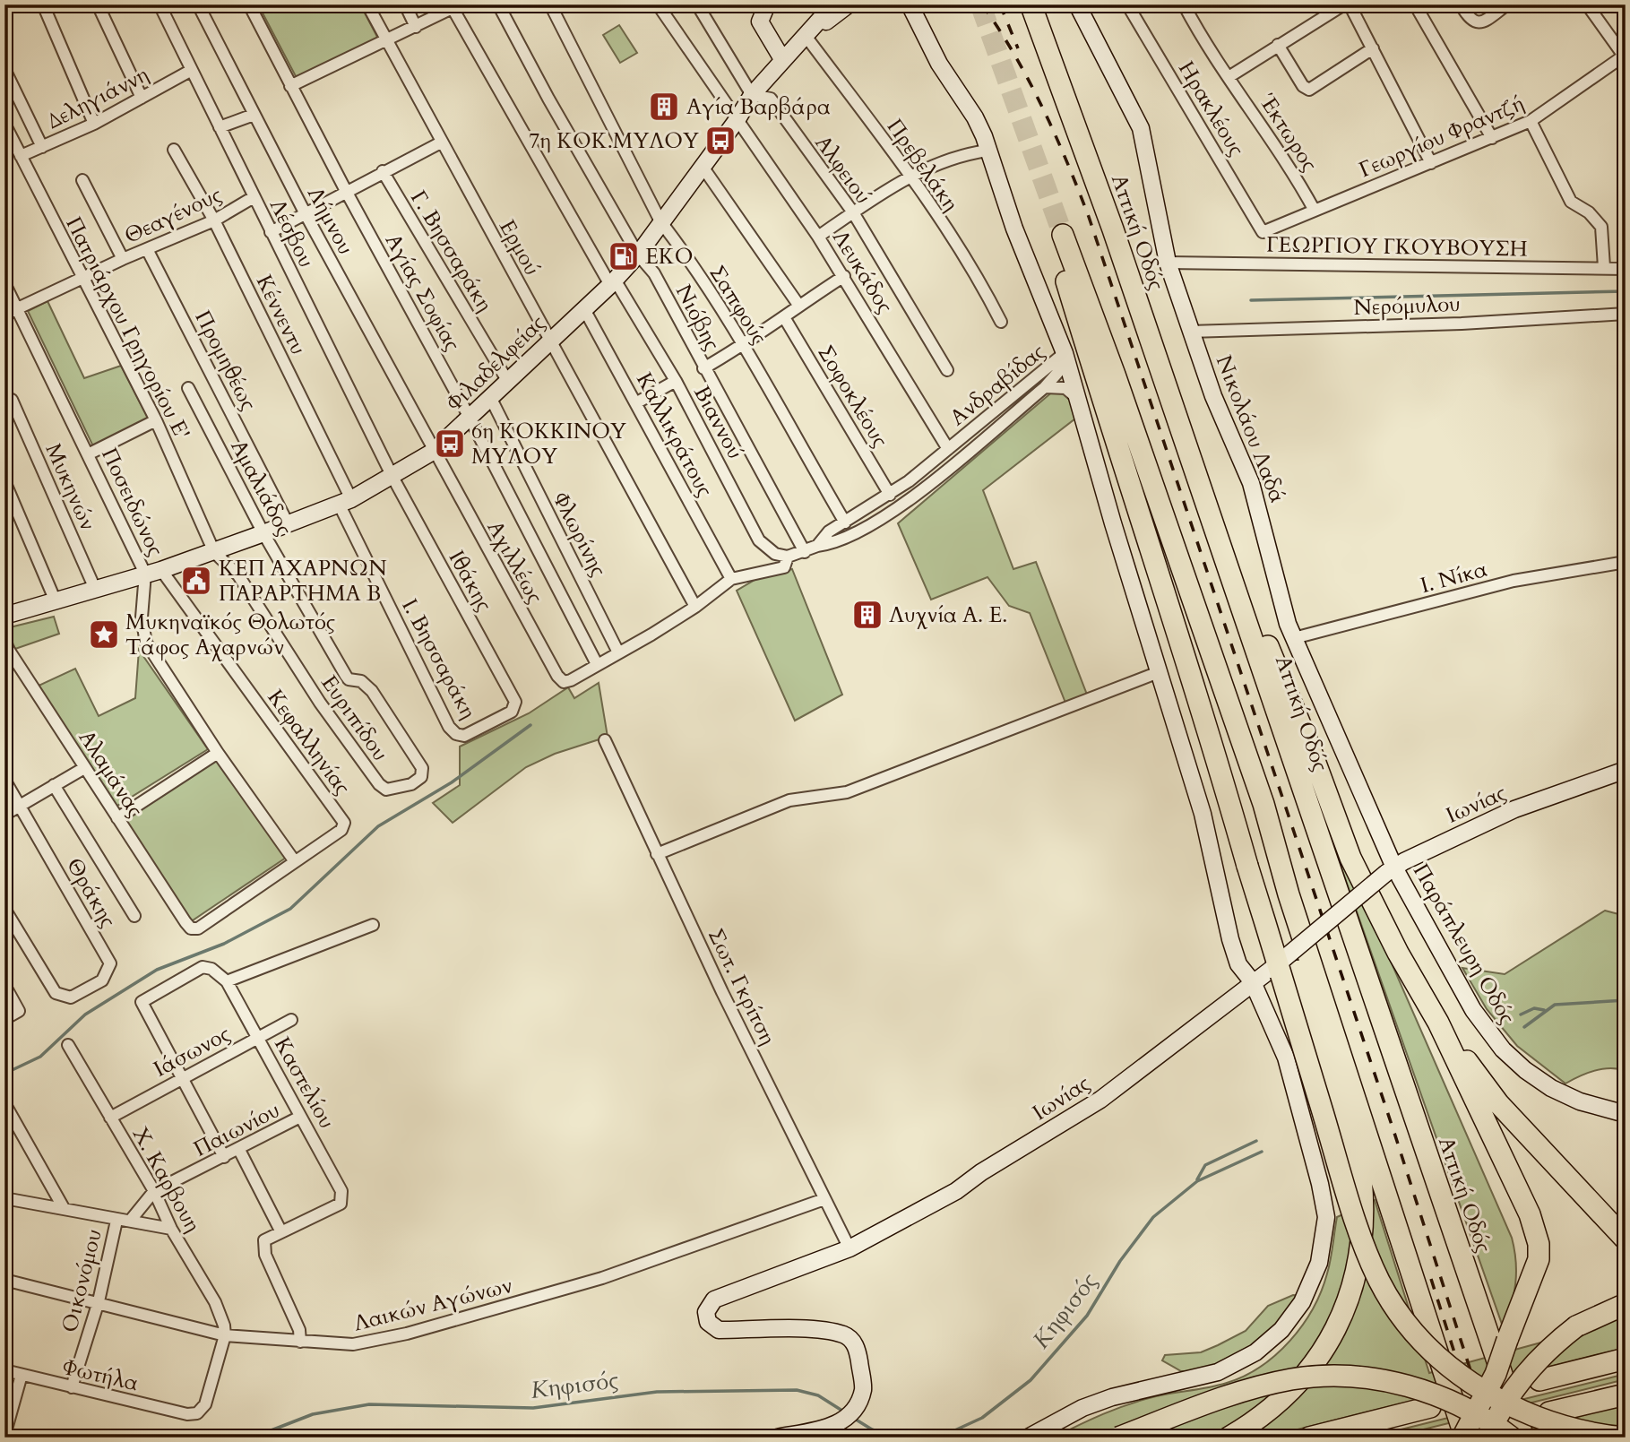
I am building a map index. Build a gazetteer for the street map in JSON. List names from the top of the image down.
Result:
{
  "streets": {
    "highway": ["Αττική Οδός"],
    "street": [
      "Δεληγιάννη",
      "Ηρακλέους",
      "Έκτωρος",
      "Γεωργίου Φραντζή",
      "Πρεβελάκη",
      "Αλφειού",
      "Θεαγένους",
      "Λήμνου",
      "Λέσβου",
      "ΓΕΩΡΓΙΟΥ ΓΚΟΥΒΟΥΣΗ",
      "Ερμού",
      "Γ. Βησσαράκη",
      "Λευκάδος",
      "Αγίας Σοφίας",
      "Σαπφούς",
      "Νερόμυλου",
      "Κέννεντυ",
      "Νιόβης",
      "Πατριάρχου Γρηγορίου E'",
      "Προμηθέως",
      "Φιλαδελφείας",
      "Ανδραβίδας",
      "Σοφοκλέους",
      "Βιαννού",
      "Νικολάου Λαδά",
      "Καλλικράτους",
      "Μυκηνών",
      "Αμαλιάδος",
      "Ποσειδώνος",
      "Φλωρίνης",
      "Αχιλλέως",
      "Ι. Νίκα",
      "Ιθάκης",
      "Ι. Βησσαράκη",
      "Ευριπίδου",
      "Κεφαλληνίας",
      "Αλαμάνας",
      "Ιωνίας",
      "Θράκης",
      "Παράπλευρη Οδός",
      "Σωτ. Γκρίτση",
      "Ιάσωνος",
      "Καστελίου",
      "Παιωνίου",
      "Χ. Καρβουη",
      "Οικονόμου",
      "Λαικών Αγώνων",
      "Φωτήλα"
    ]
  },
  "crossings": [
    ["Δεληγιάννη", "Λέσβου"],
    ["Δεληγιάννη", "Πατριάρχου Γρηγορίου E'"],
    ["Ηρακλέους", "Γεωργίου Φραντζή"],
    ["Έκτωρος", "Γεωργίου Φραντζή"],
    ["Πρεβελάκη", "Φιλαδελφείας"],
    ["Αλφειού", "Φιλαδελφείας"],
    ["Θεαγένους", "Λέσβου"],
    ["Θεαγένους", "Κέννεντυ"],
    ["Θεαγένους", "Πατριάρχου Γρηγορίου E'"],
    ["Θεαγένους", "Προμηθέως"],
    ["Θεαγένους", "Ποσειδώνος"],
    ["Λήμνου", "Φιλαδελφείας"],
    ["Λήμνου", "Αχιλλέως"],
    ["Λέσβου", "Φιλαδελφείας"],
    ["Λέσβου", "Ιθάκης"],
    ["ΓΕΩΡΓΙΟΥ ΓΚΟΥΒΟΥΣΗ", "Νικολάου Λαδά"],
    ["Ερμού", "Φιλαδελφείας"],
    ["Γ. Βησσαράκη", "Φιλαδελφείας"],
    ["Λευκάδος", "Φιλαδελφείας"],
    ["Λευκάδος", "Ανδραβίδας"],
    ["Αγίας Σοφίας", "Φιλαδελφείας"],
    ["Αγίας Σοφίας", "Αχιλλέως"],
    ["Σαπφούς", "Φιλαδελφείας"],
    ["Σαπφούς", "Ανδραβίδας"],
    ["Νερόμυλου", "Νικολάου Λαδά"],
    ["Κέννεντυ", "Φιλαδελφείας"],
    ["Κέννεντυ", "Ι. Βησσαράκη"],
    ["Νιόβης", "Φιλαδελφείας"],
    ["Νιόβης", "Ανδραβίδας"],
    ["Πατριάρχου Γρηγορίου E'", "Φιλαδελφείας"],
    ["Πατριάρχου Γρηγορίου E'", "Ευριπίδου"],
    ["Προμηθέως", "Φιλαδελφείας"],
    ["Φιλαδελφείας", "Βιαννού"],
    ["Φιλαδελφείας", "Καλλικράτους"],
    ["Φιλαδελφείας", "Μυκηνών"],
    ["Φιλαδελφείας", "Αμαλιάδος"],
    ["Φιλαδελφείας", "Ποσειδώνος"],
    ["Φιλαδελφείας", "Φλωρίνης"],
    ["Φιλαδελφείας", "Αχιλλέως"],
    ["Φιλαδελφείας", "Ιθάκης"],
    ["Φιλαδελφείας", "Ι. Βησσαράκη"],
    ["Φιλαδελφείας", "Ευριπίδου"],
    ["Φιλαδελφείας", "Κεφαλληνίας"],
    ["Ανδραβίδας", "Σοφοκλέους"],
    ["Νικολάου Λαδά", "Ι. Νίκα"],
    ["Νικολάου Λαδά", "Ιωνίας"],
    ["Νικολάου Λαδά", "Παράπλευρη Οδός"],
    ["Αμαλιάδος", "Ευριπίδου"],
    ["Ποσειδώνος", "Κεφαλληνίας"],
    ["Ποσειδώνος", "Αλαμάνας"],
    ["Ιθάκης", "Ι. Βησσαράκη"],
    ["Κεφαλληνίας", "Αλαμάνας"],
    ["Ιωνίας", "Παράπλευρη Οδός"],
    ["Ιωνίας", "Σωτ. Γκρίτση"],
    ["Σωτ. Γκρίτση", "Λαικών Αγώνων"],
    ["Ιάσωνος", "Καστελίου"],
    ["Ιάσωνος", "Χ. Καρβουη"],
    ["Καστελίου", "Παιωνίου"],
    ["Παιωνίου", "Χ. Καρβουη"],
    ["Χ. Καρβουη", "Λαικών Αγώνων"],
    ["Χ. Καρβουη", "Φωτήλα"],
    ["Οικονόμου", "Λαικών Αγώνων"],
    ["Οικονόμου", "Φωτήλα"],
    ["Λαικών Αγώνων", "Φωτήλα"]
  ],
  "water": ["Κηφισός"],
  "places": {
    "building": ["Αγία Βαρβάρα", "Λυχνία A. E."],
    "bus stop": ["7η ΚΟΚ.ΜΥΛΟΥ", "6η ΚΟΚΚΙΝΟΥ ΜΥΛΟΥ"],
    "fuel station": ["EKO"],
    "public building": ["ΚΕΠ ΑΧΑΡΝΩΝ ΠΑΡΑΡΤΗΜΑ Β"],
    "place": ["Μυκηναϊκός Θολωτός Τάφος Αχαρνών"]
  }
}
